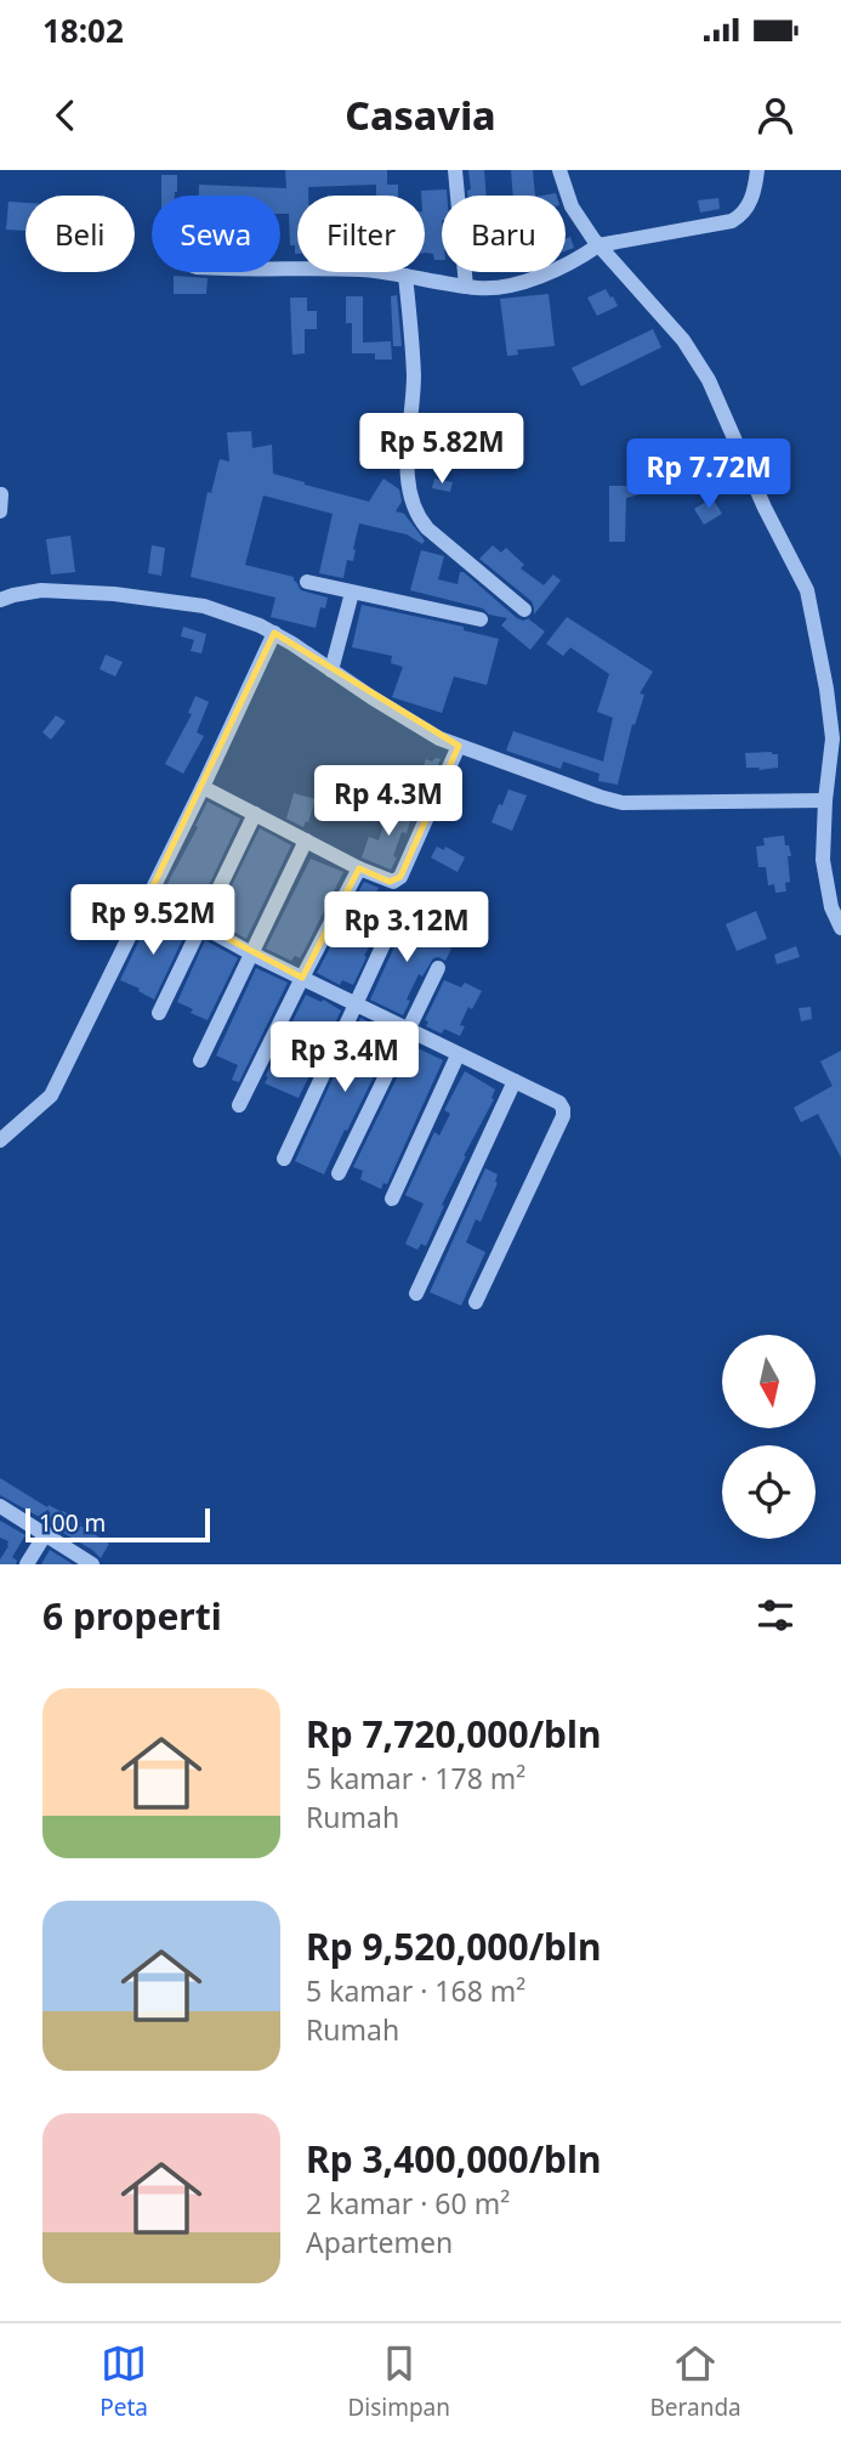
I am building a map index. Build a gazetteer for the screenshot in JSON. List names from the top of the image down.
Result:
{
  "scale_bar": "100 m",
  "north": "bottom",
  "page": {
    "status": "18:02",
    "header": "Casavia",
    "chip": [
      "Beli",
      "Sewa",
      "Filter",
      "Baru"
    ],
    "price": [
      "Rp 5.82M",
      "Rp 7.72M",
      "Rp 4.3M",
      "Rp 9.52M",
      "Rp 3.12M",
      "Rp 3.4M"
    ],
    "scale": "100 m",
    "heading": "6 properti",
    "list": [
      {
        "name": "Rp 7,720,000/bln",
        "note": "5 kamar · 178 m² · Rumah"
      },
      {
        "name": "Rp 9,520,000/bln",
        "note": "5 kamar · 168 m² · Rumah"
      },
      {
        "name": "Rp 3,400,000/bln",
        "note": "2 kamar · 60 m² · Apartemen"
      }
    ],
    "tabs": ["Peta", "Disimpan", "Beranda"]
  }
}
